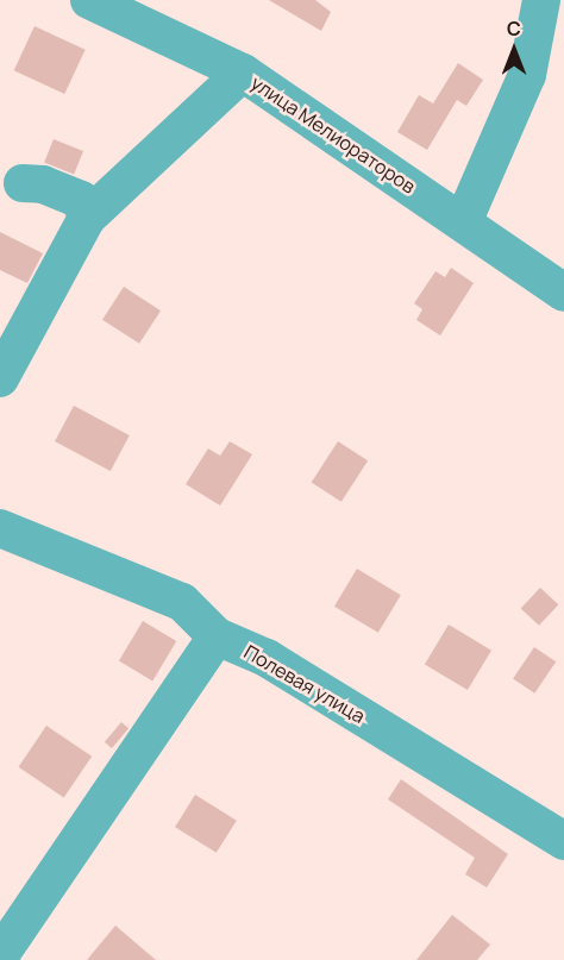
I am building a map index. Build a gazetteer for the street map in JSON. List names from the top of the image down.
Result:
{
  "streets": {
    "street": ["улица Мелиораторов", "Полевая улица"]
  },
  "north": "top"
}
